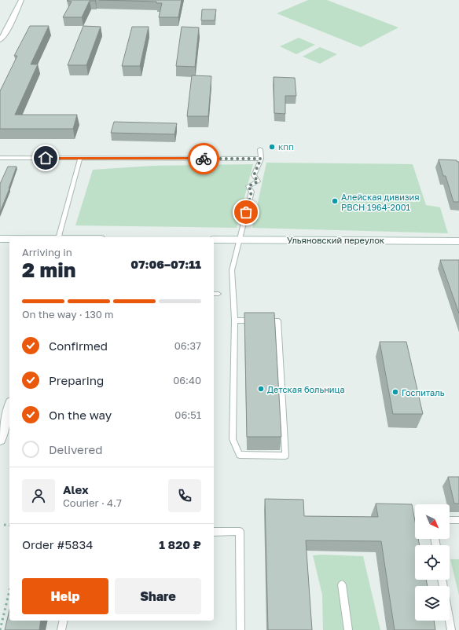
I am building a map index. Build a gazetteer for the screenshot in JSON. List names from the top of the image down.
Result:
{
  "streets": {
    "main road": ["Ульяновский переулок"]
  },
  "places": [
    "КПП",
    "Алейская дивизия РВСН 1964-2001",
    "Детская больница",
    "Госпиталь"
  ],
  "north": "bottom right",
  "page": {
    "heading": ["2 min", "Arriving in", "07:06–07:11"],
    "panel": [
      "Alex",
      "Courier · 4.7",
      "Order #5834",
      "1 820 ₽"
    ],
    "bar": "On the way · 130 m",
    "list": [
      ["Confirmed", "06:37"],
      ["Preparing", "06:40"],
      ["On the way", "06:51"],
      "Delivered"
    ],
    "buttons": ["Help", "Share"]
  }
}
